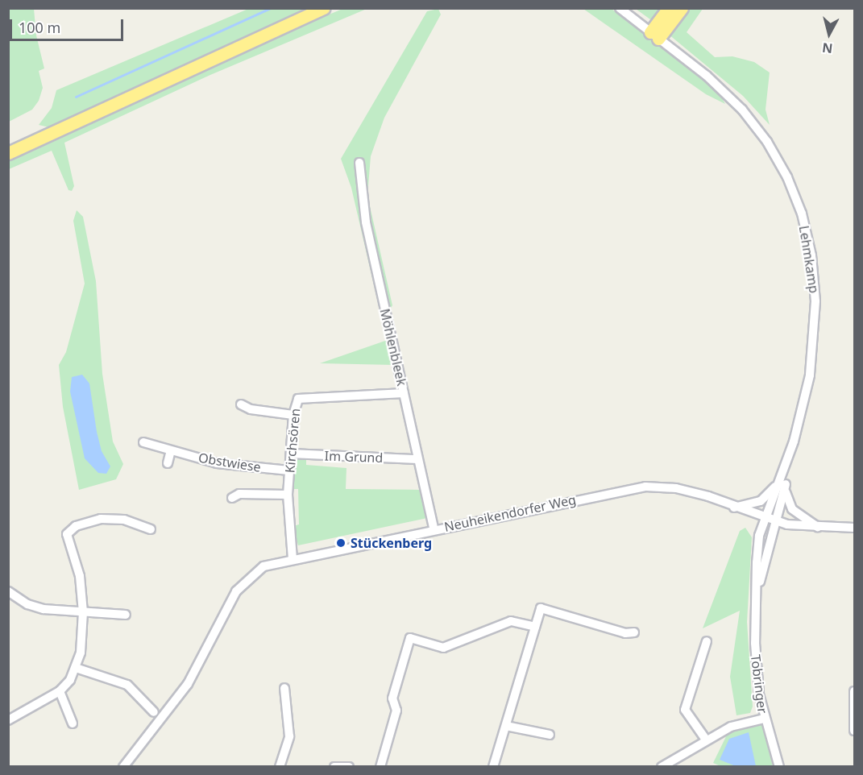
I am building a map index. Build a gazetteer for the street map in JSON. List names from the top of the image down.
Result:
{
  "streets": {
    "street": [
      "Lehmkamp",
      "Möhlenbleek",
      "Kirchsören",
      "Im Grund",
      "Obstwiese",
      "Neuheikendorfer Weg",
      "Tobringer"
    ]
  },
  "crossings": [
    ["Möhlenbleek", "Kirchsören"],
    ["Möhlenbleek", "Im Grund"],
    ["Möhlenbleek", "Neuheikendorfer Weg"],
    ["Kirchsören", "Im Grund"],
    ["Kirchsören", "Obstwiese"],
    ["Kirchsören", "Neuheikendorfer Weg"],
    ["Neuheikendorfer Weg", "Tobringer"]
  ],
  "places": ["Stückenberg"],
  "scale_bar": "100 m",
  "north": "bottom"
}
